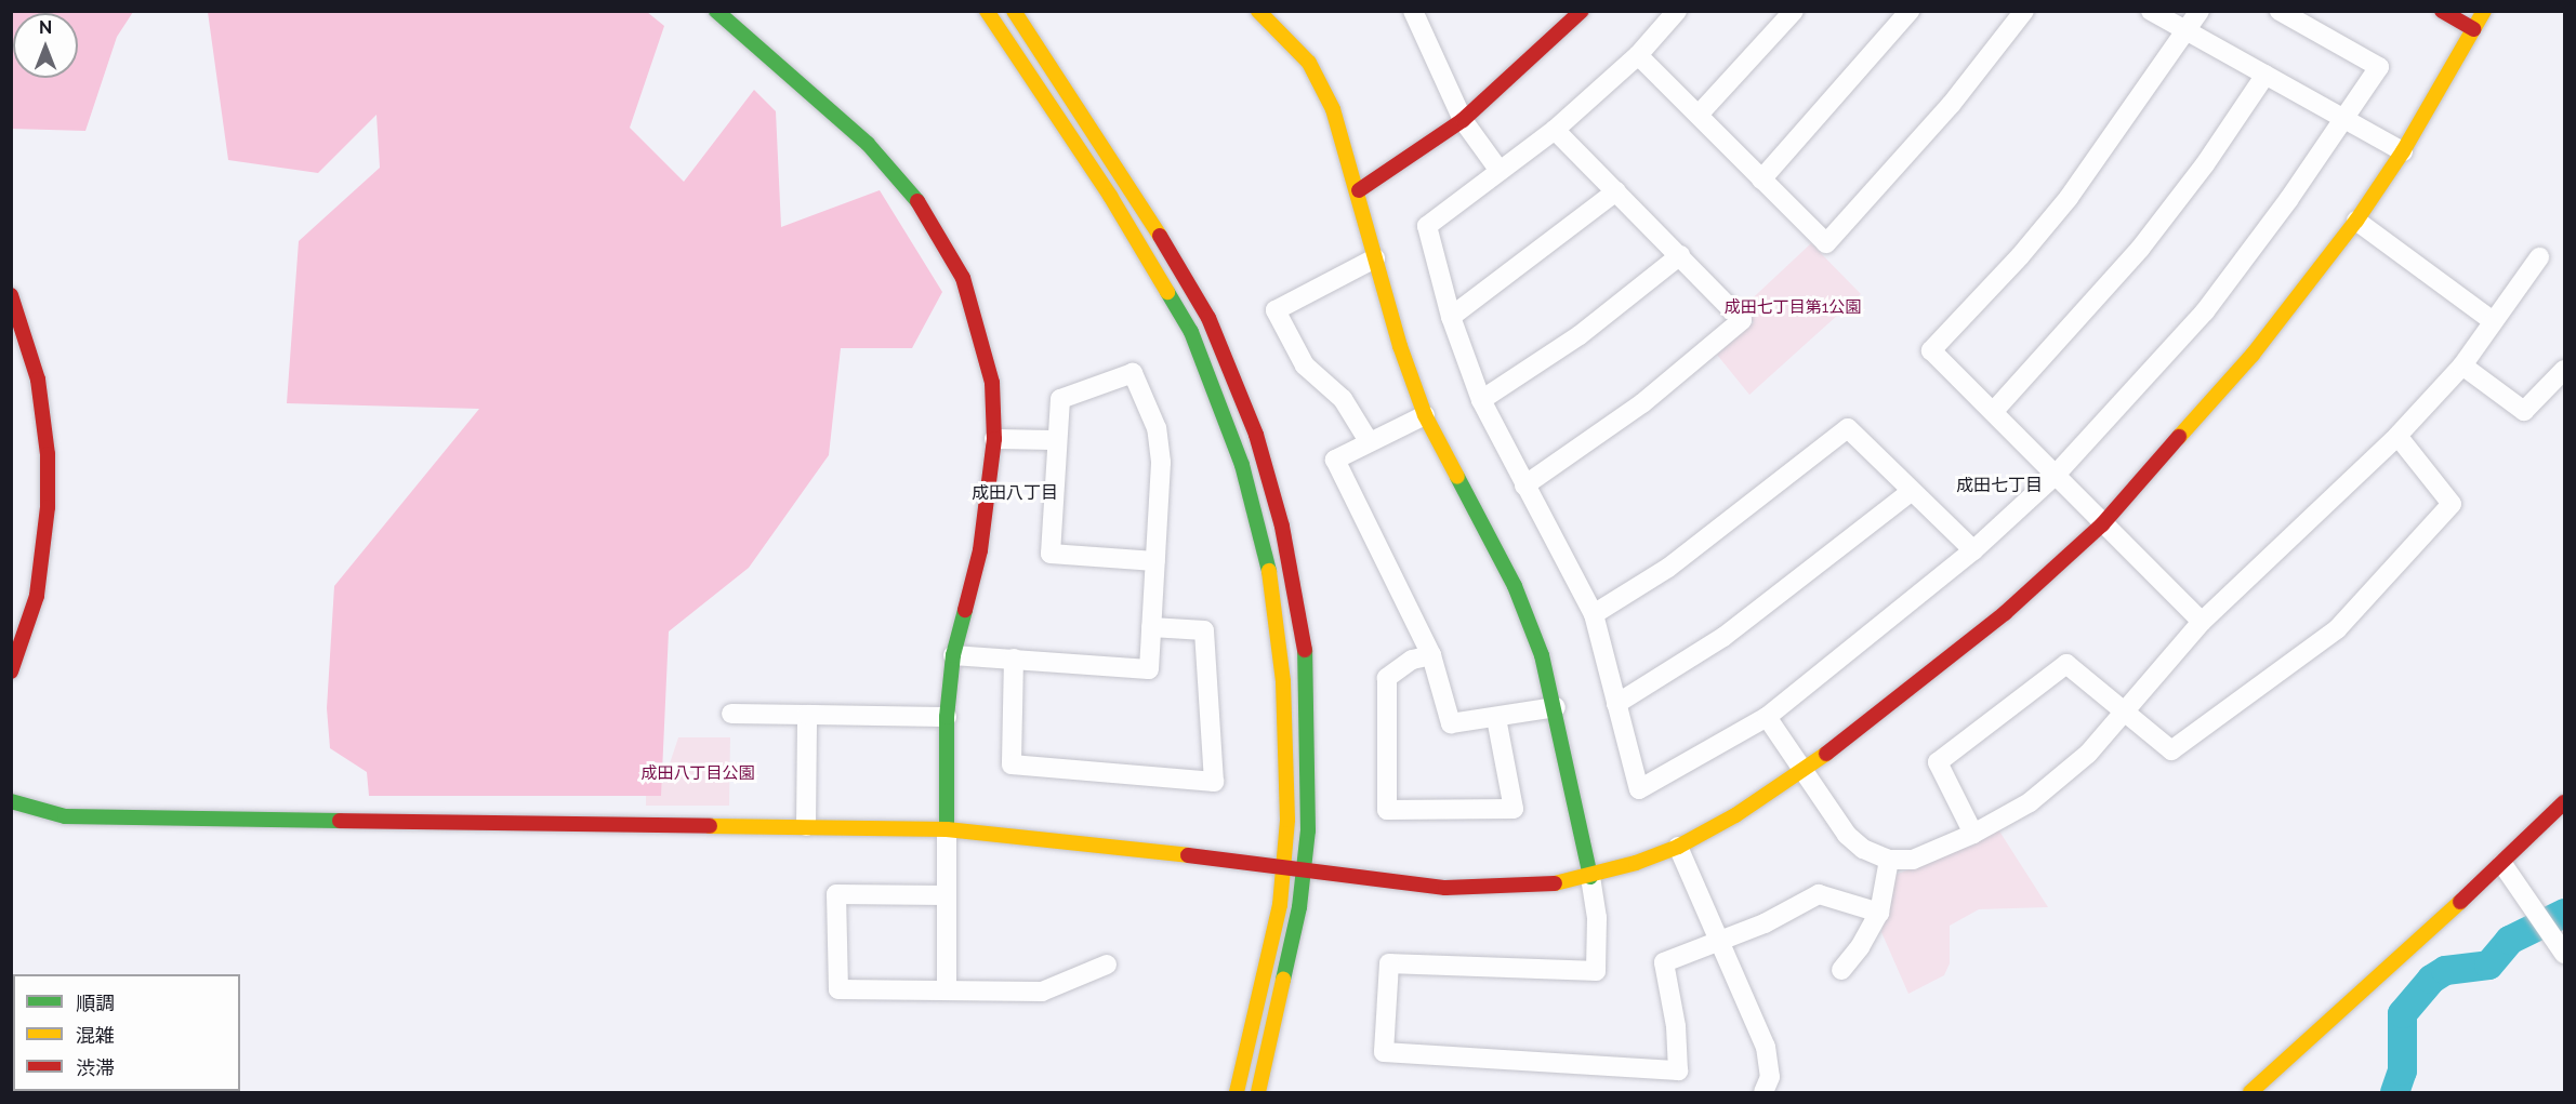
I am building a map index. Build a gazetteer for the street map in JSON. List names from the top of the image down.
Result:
{
  "districts": ["成田七丁目", "成田八丁目"],
  "parks": ["成田七丁目第1公園", "成田八丁目公園"],
  "legend": ["順調", "混雑", "渋滞"],
  "north": "top"
}
